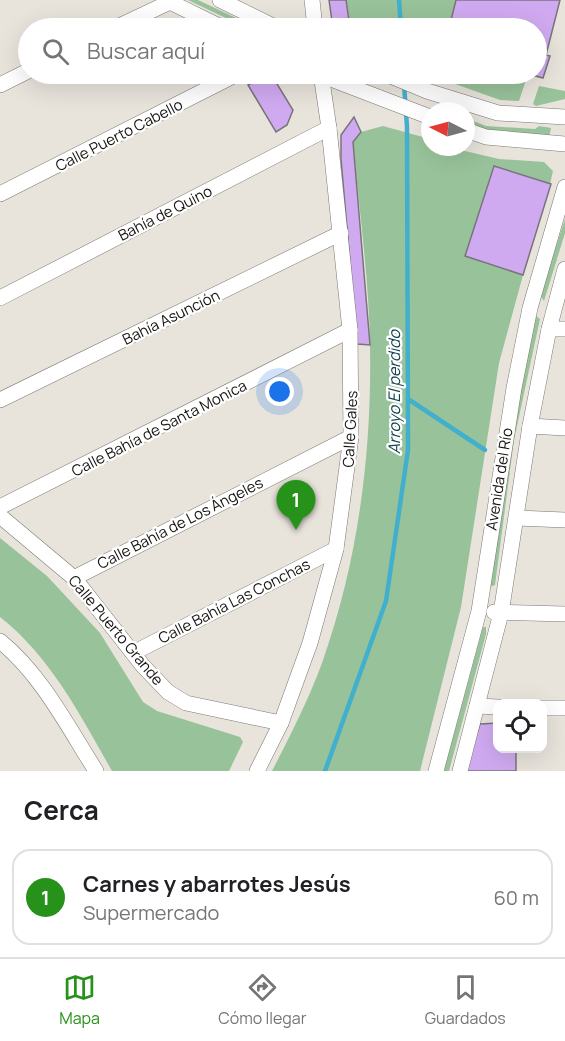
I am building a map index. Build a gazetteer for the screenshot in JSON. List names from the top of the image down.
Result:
{
  "streets": {
    "street": [
      "Calle Puerto Cabello",
      "Bahía de Quino",
      "Bahía Asunción",
      "Calle Bahía de Santa Monica",
      "Calle Gales",
      "Avenida del Río",
      "Calle Bahía de Los Ángeles",
      "Calle Bahía Las Conchas",
      "Calle Puerto Grande"
    ]
  },
  "crossings": [
    ["Bahía de Quino", "Calle Gales"],
    ["Bahía Asunción", "Calle Gales"],
    ["Calle Bahía de Santa Monica", "Calle Gales"],
    ["Calle Gales", "Calle Bahía de Los Ángeles"],
    ["Calle Gales", "Calle Bahía Las Conchas"],
    ["Calle Gales", "Calle Puerto Grande"],
    ["Calle Bahía de Los Ángeles", "Calle Puerto Grande"],
    ["Calle Bahía Las Conchas", "Calle Puerto Grande"]
  ],
  "water": ["Arroyo El perdido"],
  "north": "left",
  "page": {
    "search": "Buscar aquí",
    "pins": "1",
    "heading": "Cerca",
    "list": [
      {
        "mark": "1",
        "name": "Carnes y abarrotes Jesús",
        "note": "Supermercado",
        "value": "60 m"
      }
    ],
    "nav": ["Mapa", "Cómo llegar", "Guardados"]
  }
}
